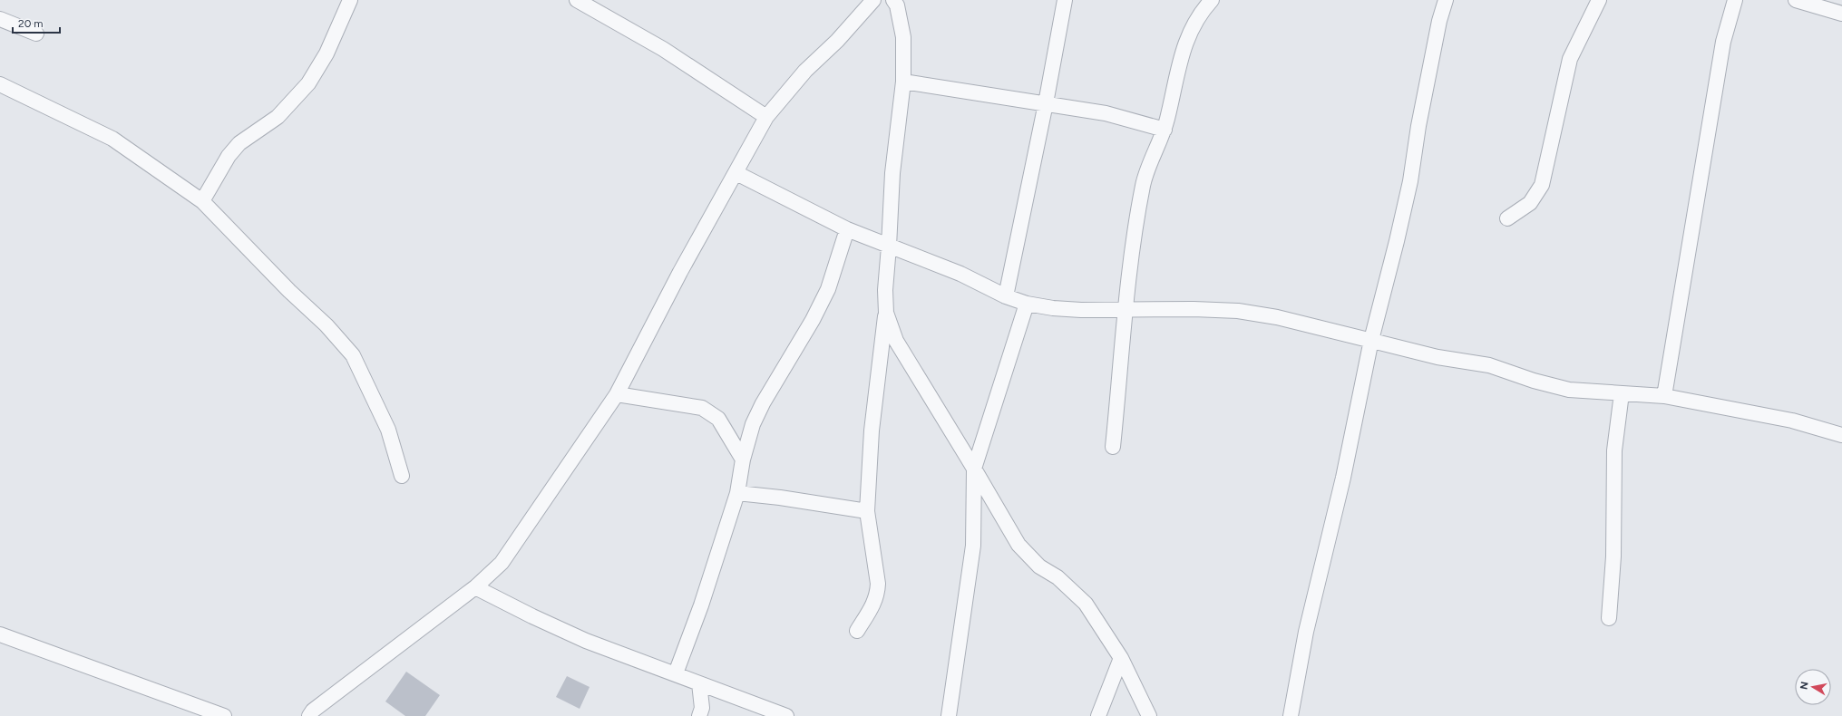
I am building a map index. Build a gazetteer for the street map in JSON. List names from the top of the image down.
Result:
{
  "scale_bar": "20 m",
  "north": "left"
}
